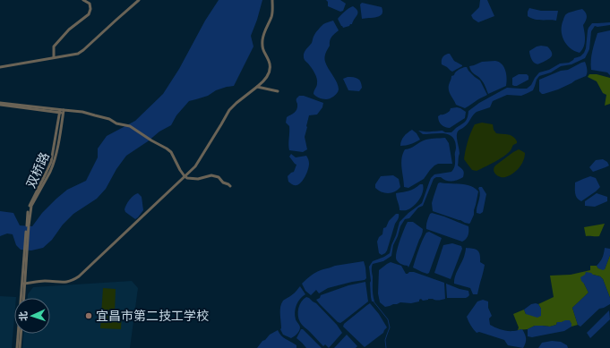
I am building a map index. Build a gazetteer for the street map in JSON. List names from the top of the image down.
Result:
{
  "streets": {
    "street": ["双桥路"]
  },
  "places": ["宜昌市第二技工学校"],
  "north": "left"
}
